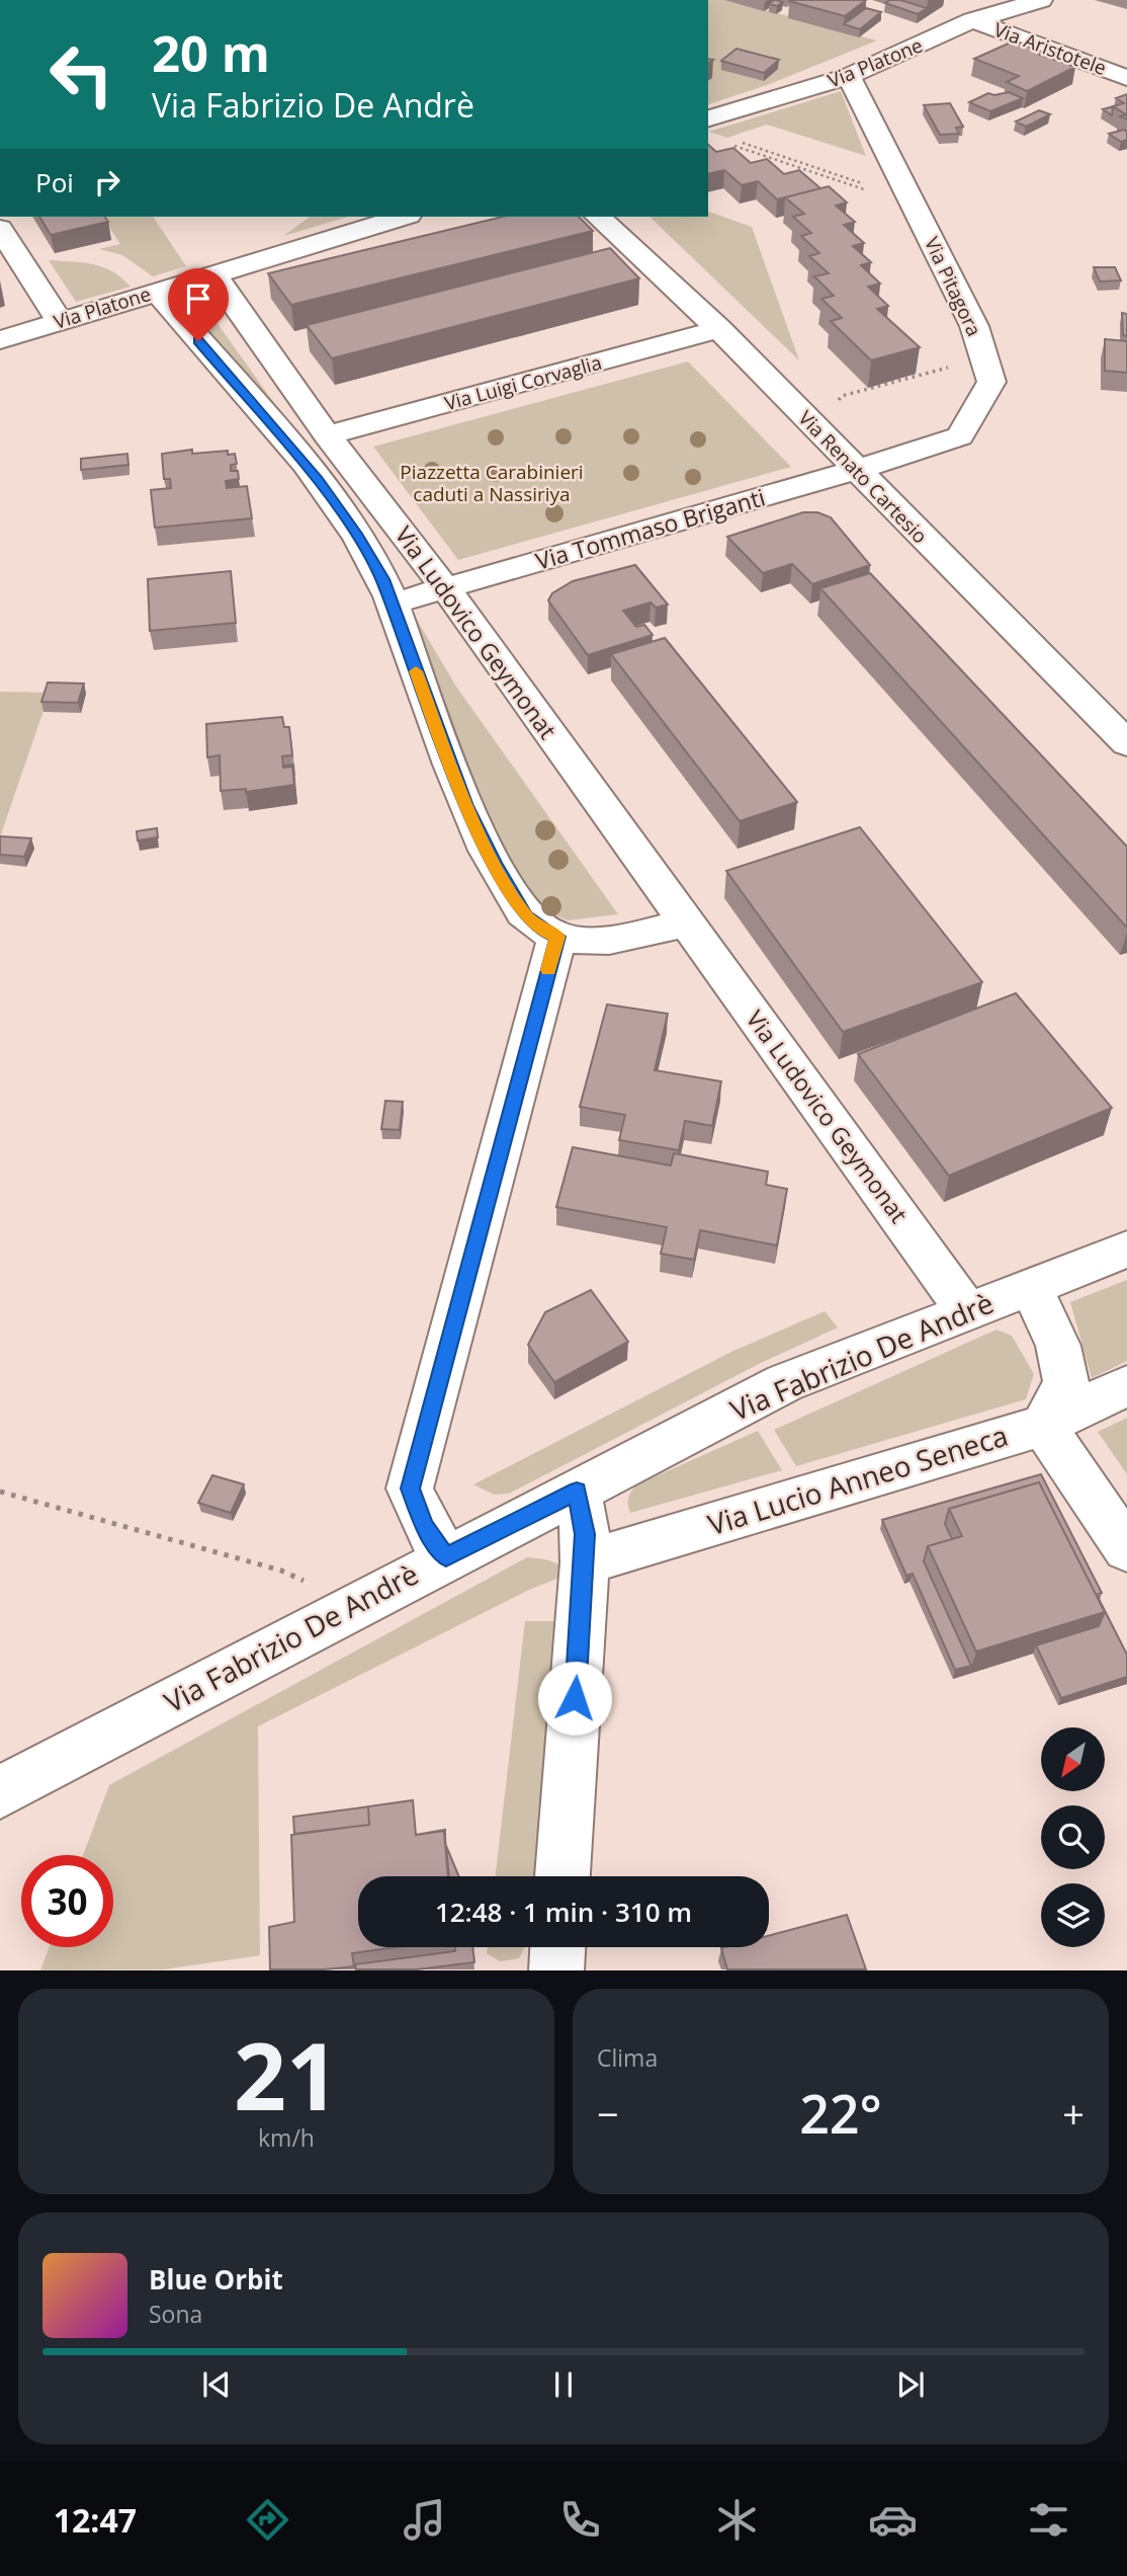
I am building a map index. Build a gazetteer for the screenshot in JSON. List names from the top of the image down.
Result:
{
  "streets": {
    "street": [
      "Via Aristotele",
      "Via Platone",
      "Via Pitagora",
      "Via Luigi Corvaglia",
      "Via Renato Cartesio",
      "Via Tommaso Briganti",
      "Via Ludovico Geymonat",
      "Via Fabrizio De Andrè",
      "Via Lucio Anneo Seneca"
    ]
  },
  "crossings": [
    ["Via Aristotele", "Via Platone"],
    ["Via Platone", "Via Pitagora"],
    ["Via Platone", "Via Ludovico Geymonat"],
    ["Via Pitagora", "Via Renato Cartesio"],
    ["Via Pitagora", "Via Tommaso Briganti"],
    ["Via Luigi Corvaglia", "Via Renato Cartesio"],
    ["Via Luigi Corvaglia", "Via Ludovico Geymonat"],
    ["Via Renato Cartesio", "Via Tommaso Briganti"],
    ["Via Tommaso Briganti", "Via Ludovico Geymonat"],
    ["Via Ludovico Geymonat", "Via Fabrizio De Andrè"]
  ],
  "parks": ["Piazzetta Carabinieri caduti a Nassiriya"],
  "north": "bottom left",
  "page": {
    "turn": ["20 m", "Via Fabrizio De Andrè"],
    "then": "Poi",
    "limit": "30",
    "trip": "12:48 · 1 min · 310 m",
    "tile": [
      ["21", "km/h"],
      "Clima"
    ],
    "heat": ["−", "22°", "+"],
    "song": ["Blue Orbit", "Sona"],
    "tabs": "12:47"
  }
}
